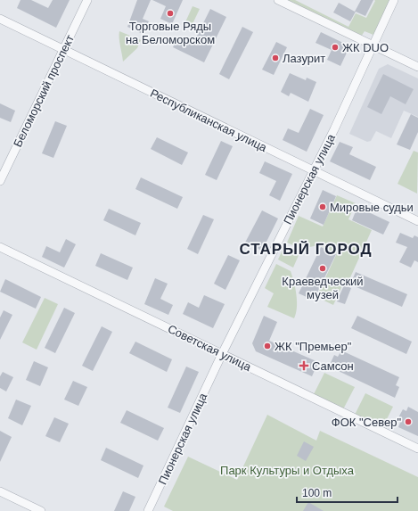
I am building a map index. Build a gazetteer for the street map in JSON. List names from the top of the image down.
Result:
{
  "streets": {
    "street": [
      "Беломорский проспект",
      "Республиканская улица",
      "Пионерская улица",
      "Советская улица"
    ]
  },
  "crossings": [
    ["Беломорский проспект", "Республиканская улица"],
    ["Республиканская улица", "Пионерская улица"],
    ["Пионерская улица", "Советская улица"]
  ],
  "districts": ["СТАРЫЙ ГОРОД"],
  "parks": ["Парк Культуры и Отдыха"],
  "places": {
    "other": [
      "Торговые Ряды на Беломорском",
      "ЖК DUO",
      "Лазурит",
      "Мировые судьи",
      "Краеведческий музей",
      "ЖК \"Премьер\"",
      "ФОК \"Север\""
    ],
    "health": ["Самсон"]
  },
  "scale_bar": "100 m"
}
